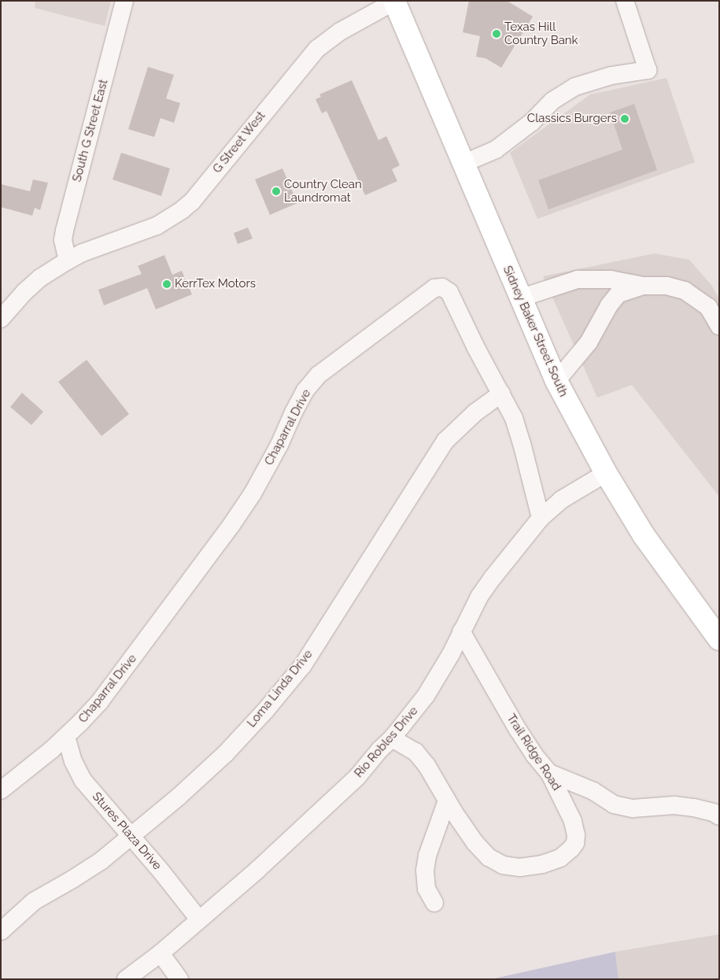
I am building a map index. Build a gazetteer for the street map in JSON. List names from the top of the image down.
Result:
{
  "streets": {
    "main road": ["Sidney Baker Street South"],
    "street": [
      "South G Street East",
      "G Street West",
      "Chaparral Drive",
      "Loma Linda Drive",
      "Rio Robles Drive",
      "Trail Ridge Road",
      "Stures Plaza Drive"
    ]
  },
  "crossings": [
    ["South G Street East", "G Street West"],
    ["G Street West", "Sidney Baker Street South"],
    ["Sidney Baker Street South", "Rio Robles Drive"],
    ["Chaparral Drive", "Loma Linda Drive"],
    ["Chaparral Drive", "Rio Robles Drive"],
    ["Chaparral Drive", "Stures Plaza Drive"],
    ["Loma Linda Drive", "Stures Plaza Drive"],
    ["Rio Robles Drive", "Trail Ridge Road"],
    ["Rio Robles Drive", "Stures Plaza Drive"]
  ],
  "places": [
    "Texas Hill Country Bank",
    "Classics Burgers",
    "Country Clean Laundromat",
    "KerrTex Motors"
  ]
}
